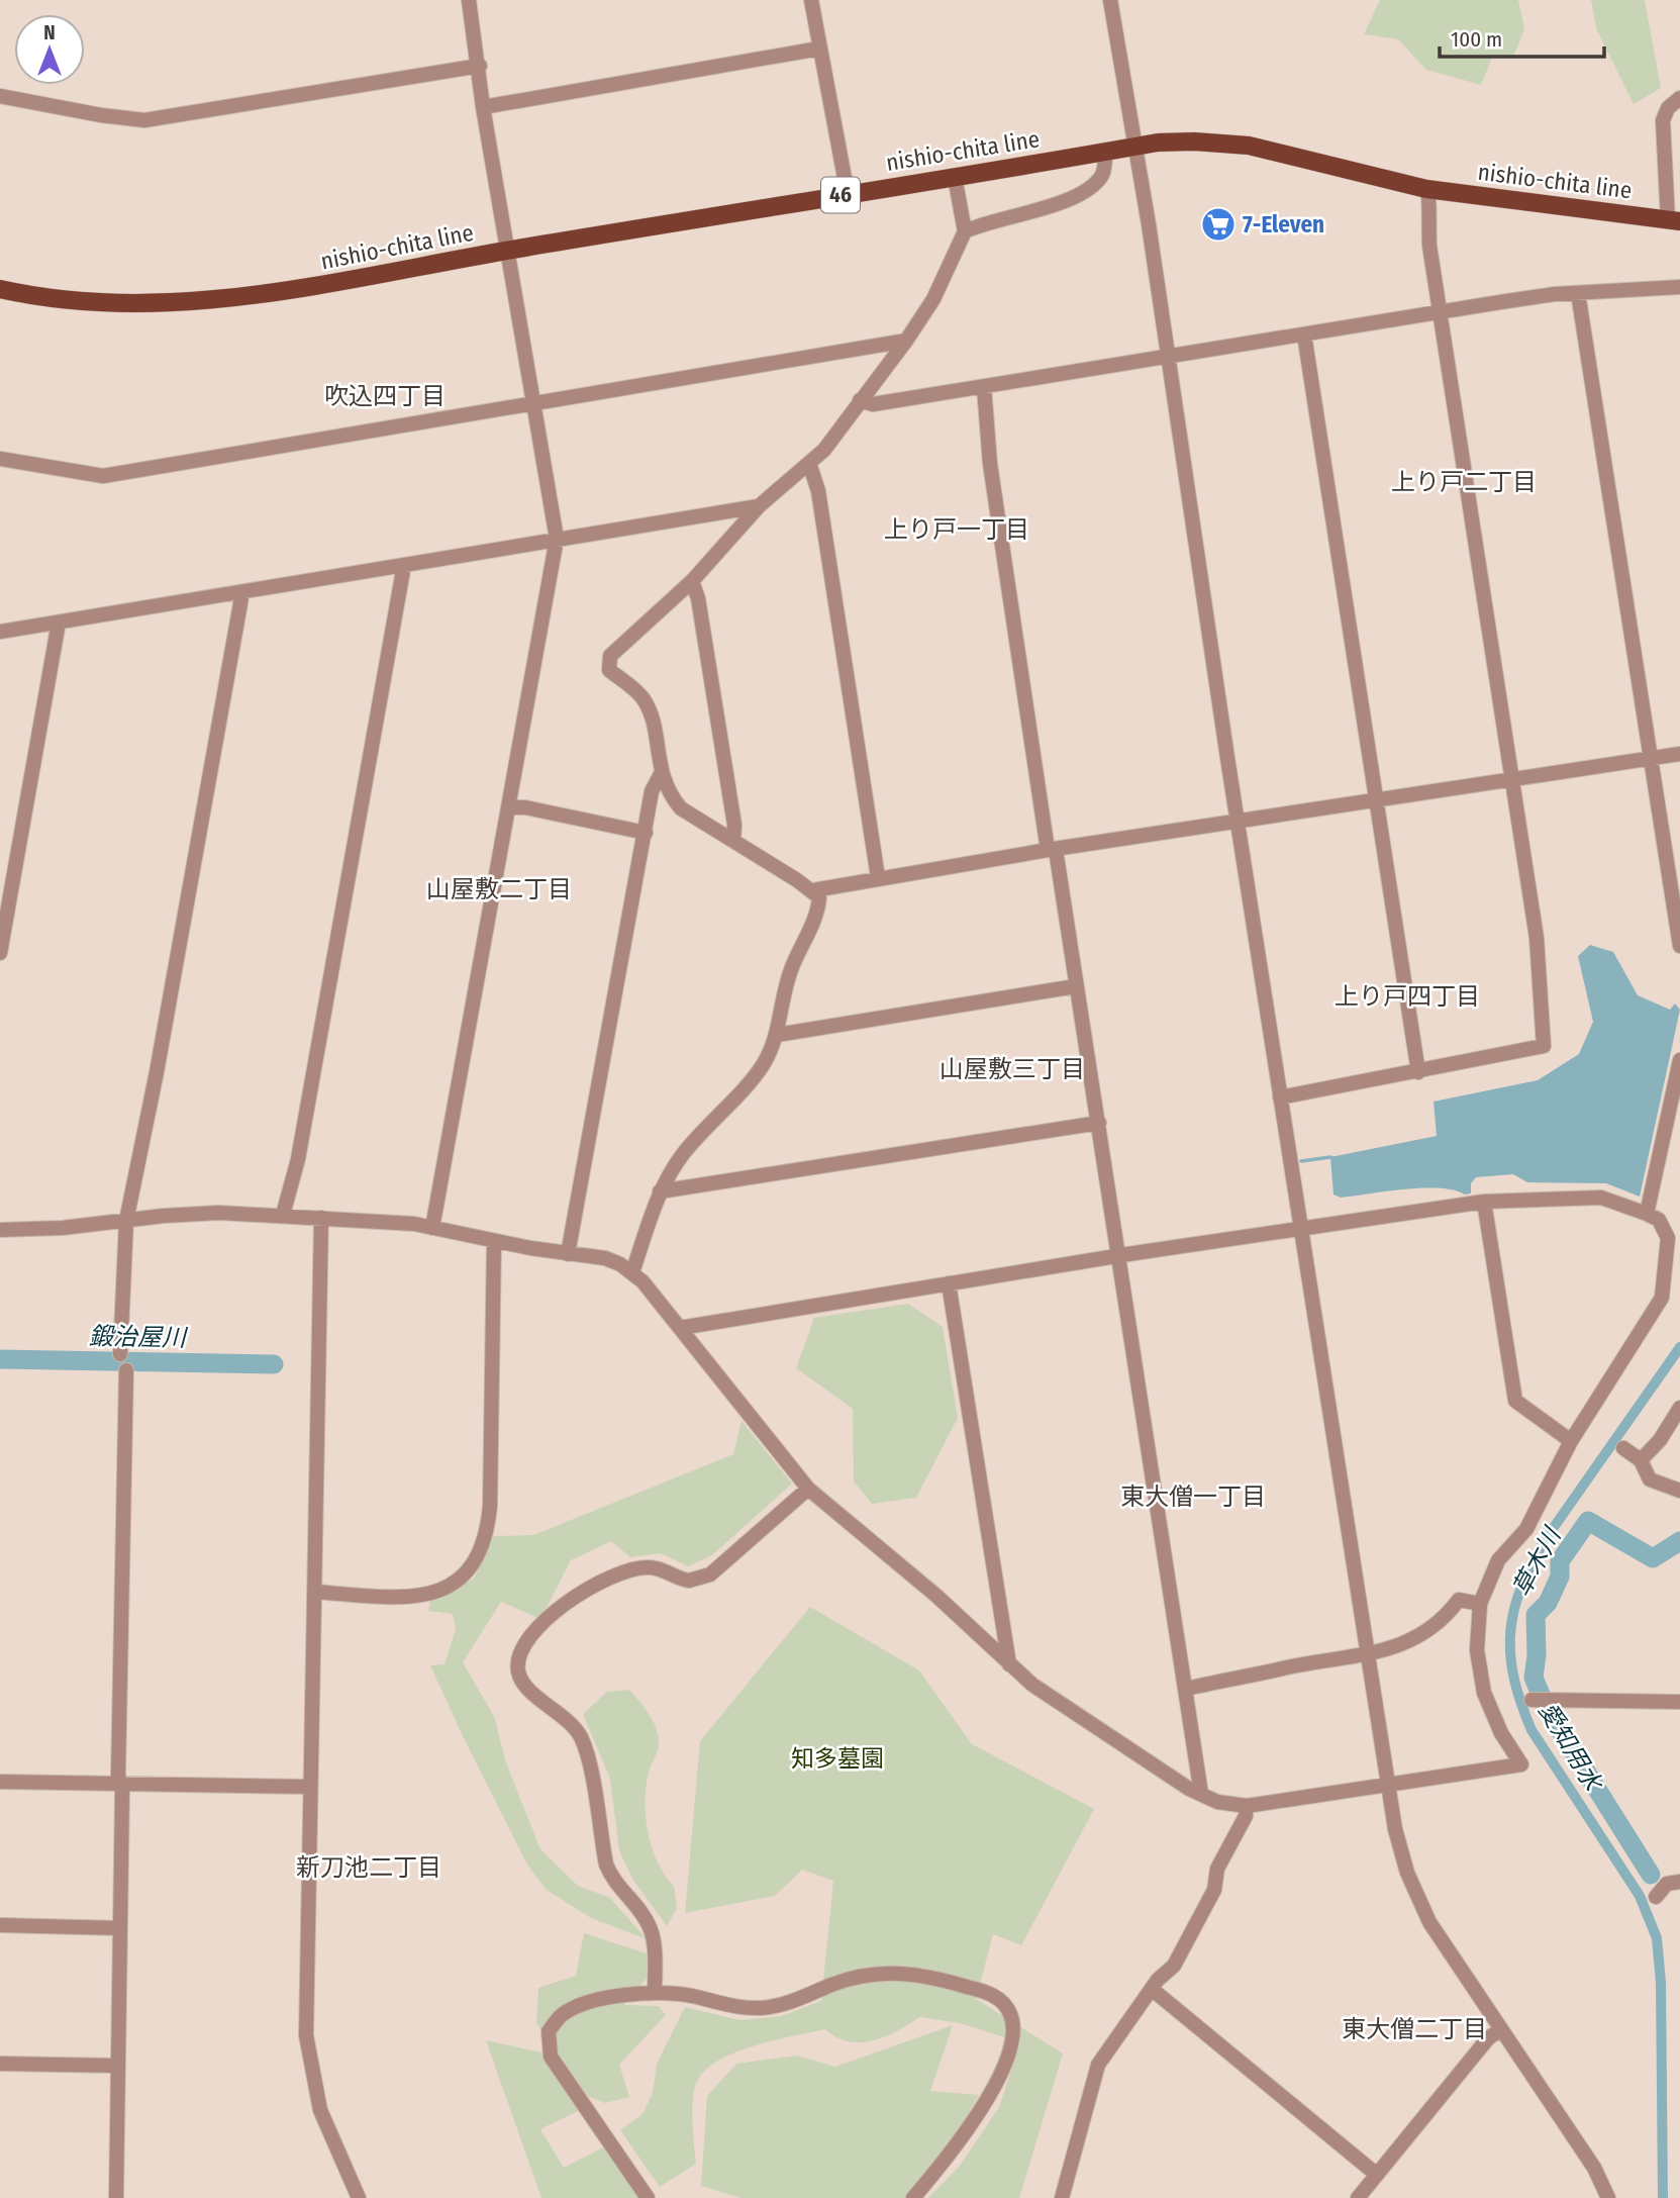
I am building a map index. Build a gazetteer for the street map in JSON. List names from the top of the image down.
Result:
{
  "streets": {
    "main road": ["nishio-chita line", "46"]
  },
  "districts": [
    "吹込四丁目",
    "上り戸二丁目",
    "上り戸一丁目",
    "山屋敷二丁目",
    "上り戸四丁目",
    "山屋敷三丁目",
    "東大僧一丁目",
    "新刀池二丁目",
    "東大僧二丁目"
  ],
  "water": ["鍛治屋川", "草木川", "愛知用水"],
  "parks": ["知多墓園"],
  "places": {
    "supermarket": ["7-Eleven"]
  },
  "scale_bar": "100 m",
  "north": "top"
}
